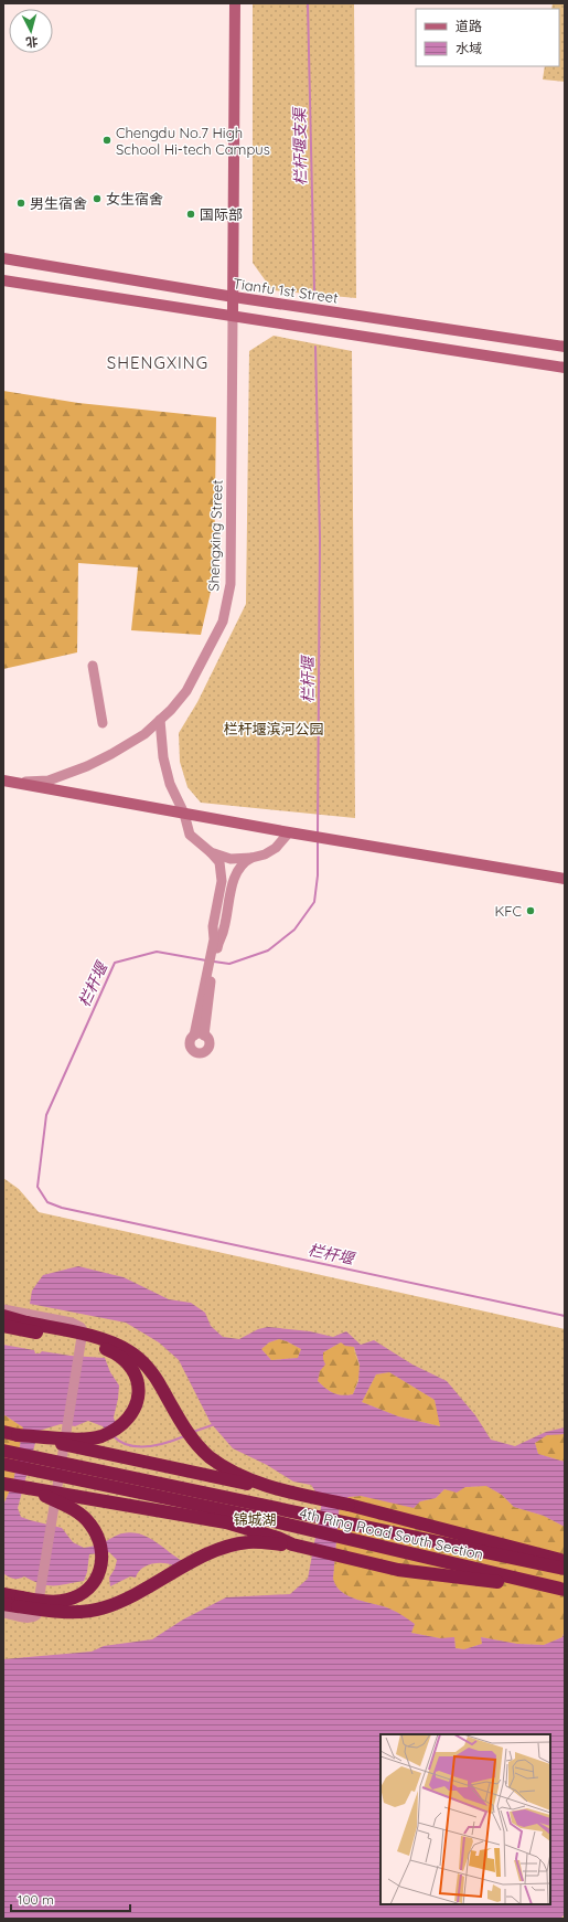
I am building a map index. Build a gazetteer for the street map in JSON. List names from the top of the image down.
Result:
{
  "streets": {
    "highway": ["4th Ring Road South Section"],
    "main road": ["Tianfu 1st Street"],
    "street": ["Shengxing Street"]
  },
  "districts": ["SHENGXING"],
  "water": ["栏杆堰支渠", "栏杆堰"],
  "parks": ["栏杆堰滨河公园", "锦城湖"],
  "places": [
    "Chengdu No.7 High School Hi-tech Campus",
    "女生宿舍",
    "男生宿舍",
    "国际部",
    "KFC"
  ],
  "legend": ["道路", "水域"],
  "scale_bar": "100 m",
  "north": "bottom"
}
